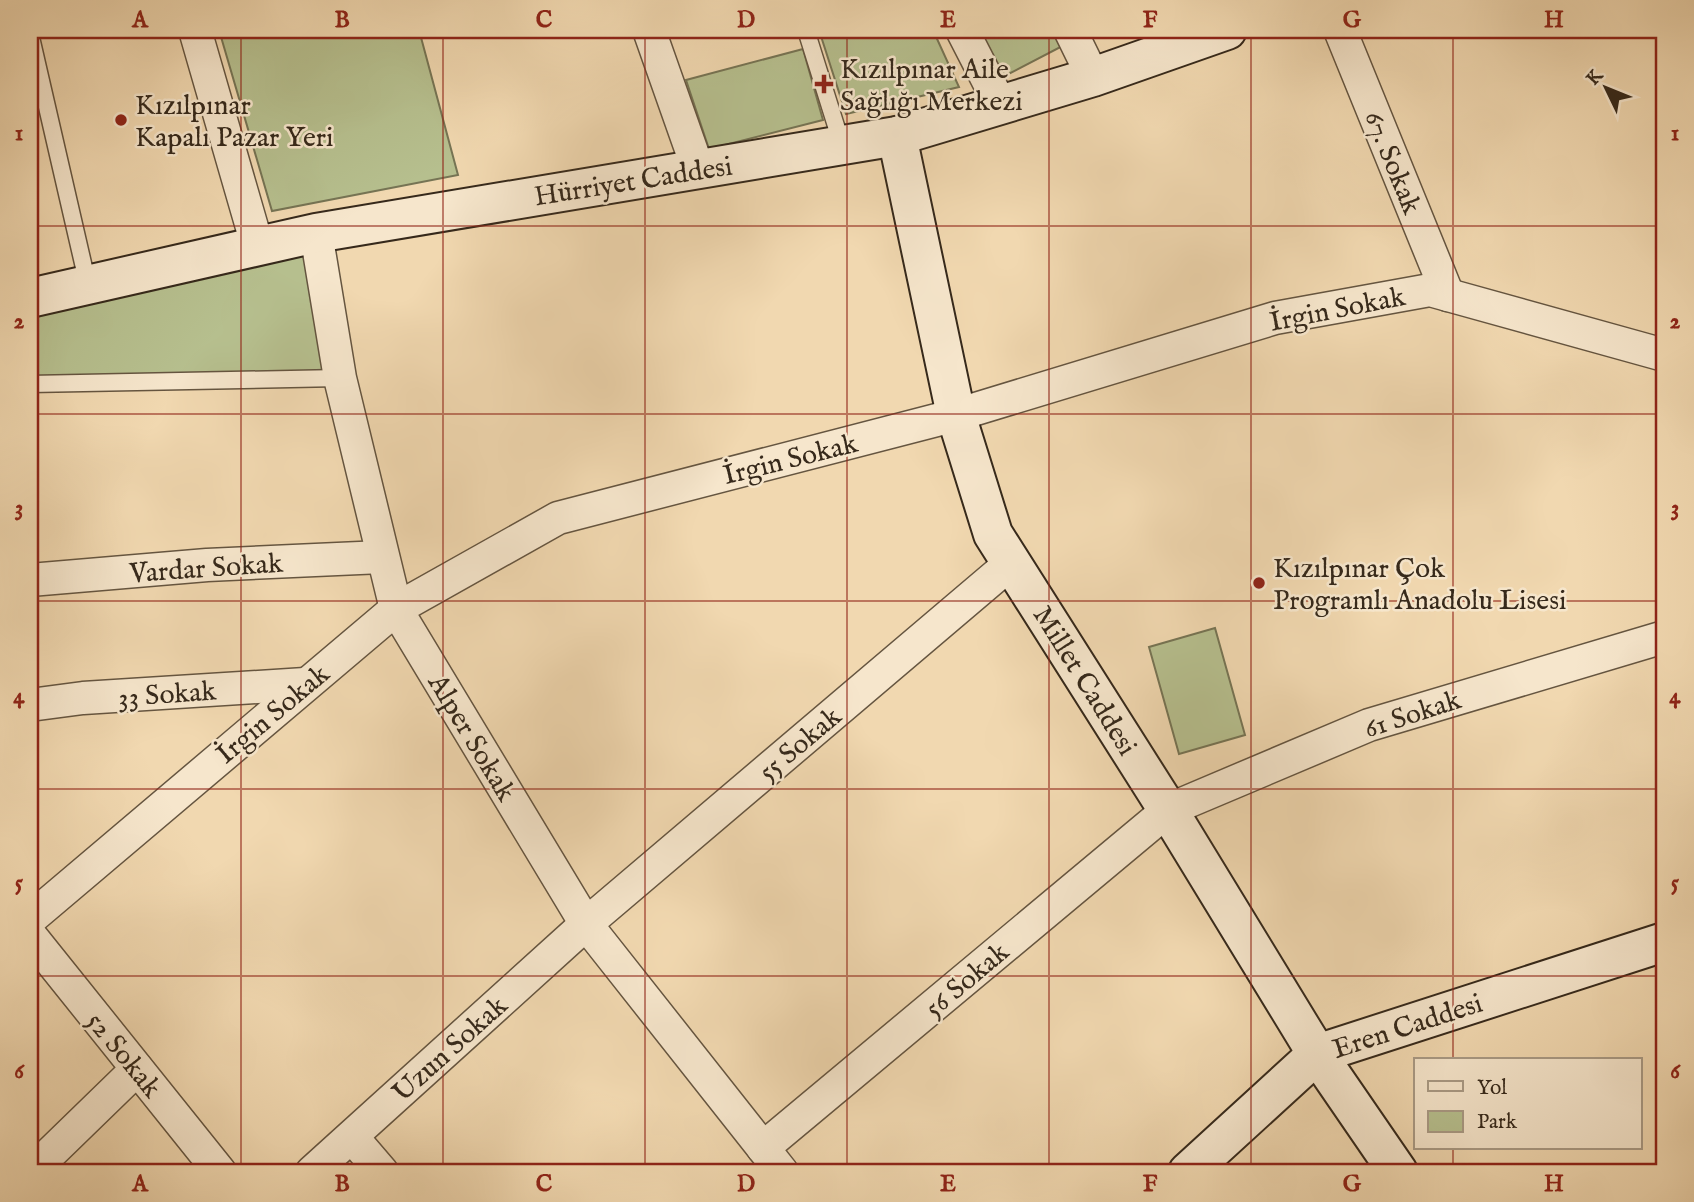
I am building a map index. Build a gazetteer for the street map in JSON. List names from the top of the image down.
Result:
{
  "streets": {
    "street": [
      "67. Sokak",
      "Hürriyet Caddesi",
      "İrgin Sokak",
      "Vardar Sokak",
      "Millet Caddesi",
      "33 Sokak",
      "61 Sokak",
      "Alper Sokak",
      "55 Sokak",
      "56 Sokak",
      "Eren Caddesi",
      "Uzun Sokak",
      "52 Sokak"
    ]
  },
  "crossings": [
    ["67. Sokak", "İrgin Sokak"],
    ["Hürriyet Caddesi", "Millet Caddesi"],
    ["Hürriyet Caddesi", "Alper Sokak"],
    ["İrgin Sokak", "Millet Caddesi"],
    ["İrgin Sokak", "33 Sokak"],
    ["İrgin Sokak", "Alper Sokak"],
    ["Vardar Sokak", "Alper Sokak"],
    ["Millet Caddesi", "61 Sokak"],
    ["Millet Caddesi", "55 Sokak"],
    ["Millet Caddesi", "56 Sokak"],
    ["Millet Caddesi", "Eren Caddesi"],
    ["61 Sokak", "56 Sokak"],
    ["Alper Sokak", "55 Sokak"],
    ["Alper Sokak", "56 Sokak"],
    ["Alper Sokak", "Uzun Sokak"],
    ["55 Sokak", "Uzun Sokak"]
  ],
  "places": {
    "health": ["Kızılpınar Aile Sağlığı Merkezi"],
    "other": ["Kızılpınar Kapalı Pazar Yeri", "Kızılpınar Çok Programlı Anadolu Lisesi"]
  },
  "legend": ["Yol", "Park"],
  "north": "top left",
  "grid": {
    "columns": [
      "A",
      "B",
      "C",
      "D",
      "E",
      "F",
      "G",
      "H"
    ],
    "rows": [
      "1",
      "2",
      "3",
      "4",
      "5",
      "6"
    ]
  }
}
